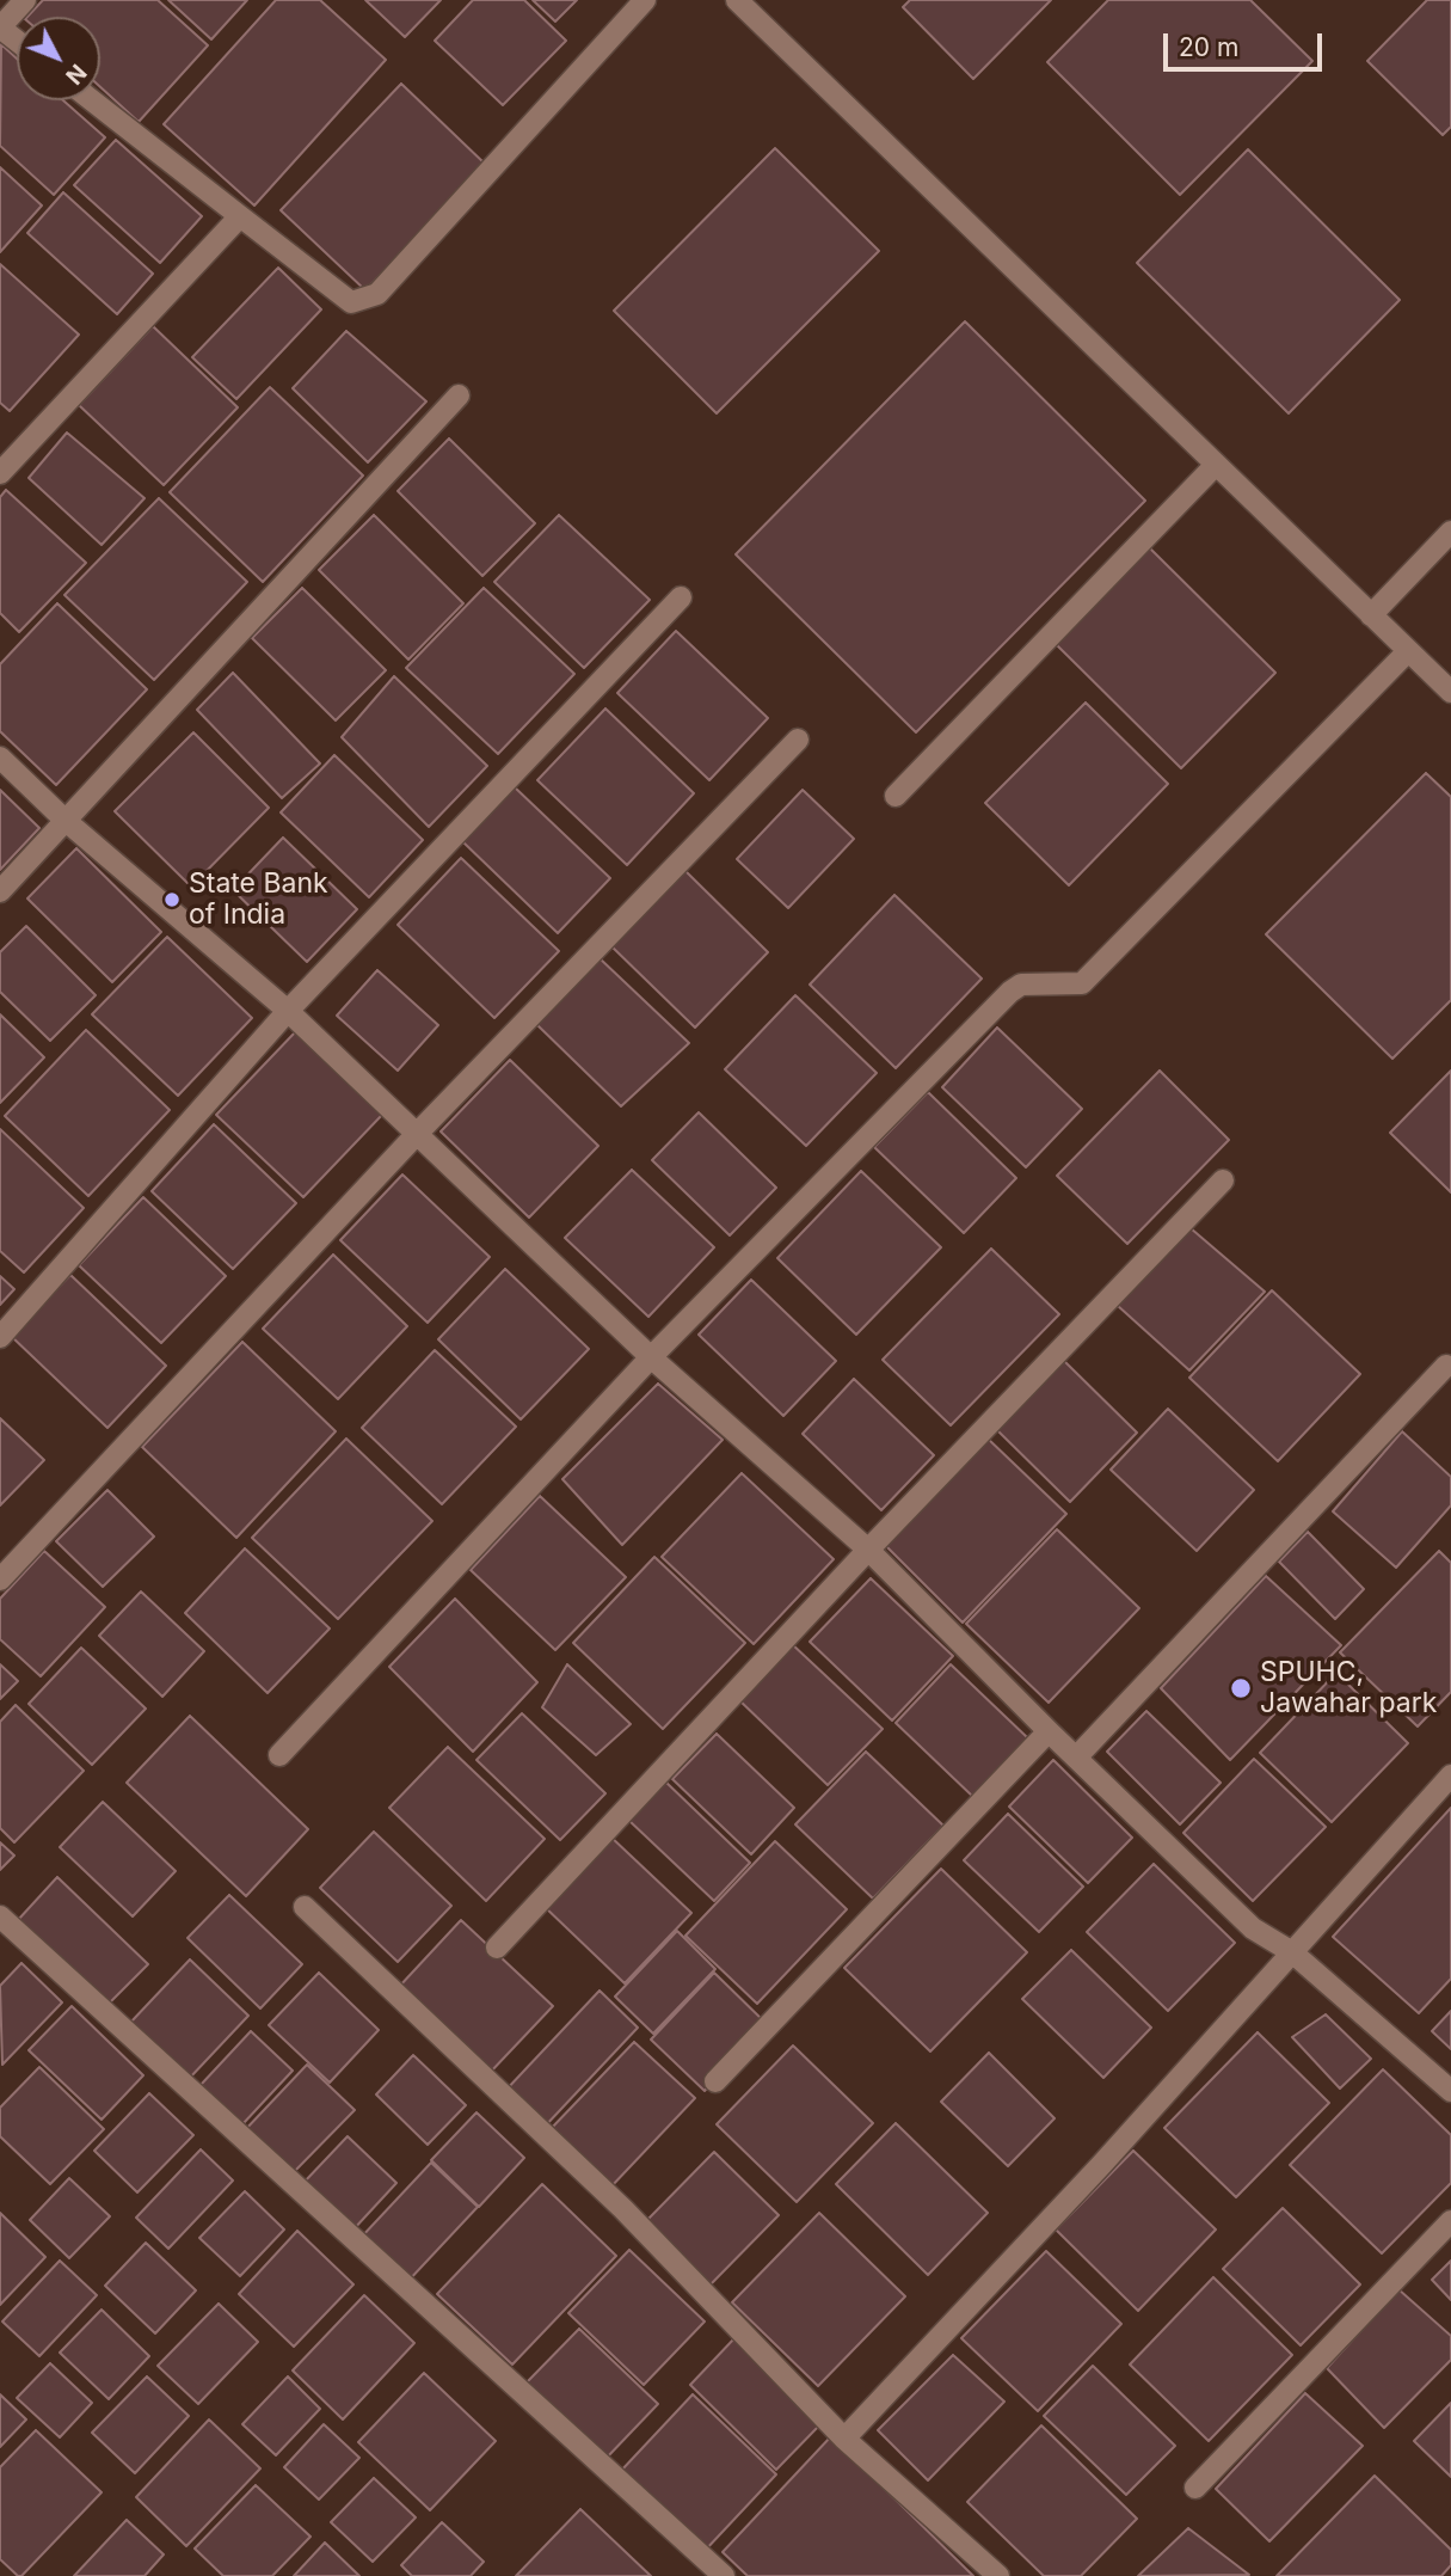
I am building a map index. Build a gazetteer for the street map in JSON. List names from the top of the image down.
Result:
{
  "places": ["State Bank of India", "SPUHC, Jawahar park"],
  "scale_bar": "20 m",
  "north": "bottom right"
}
